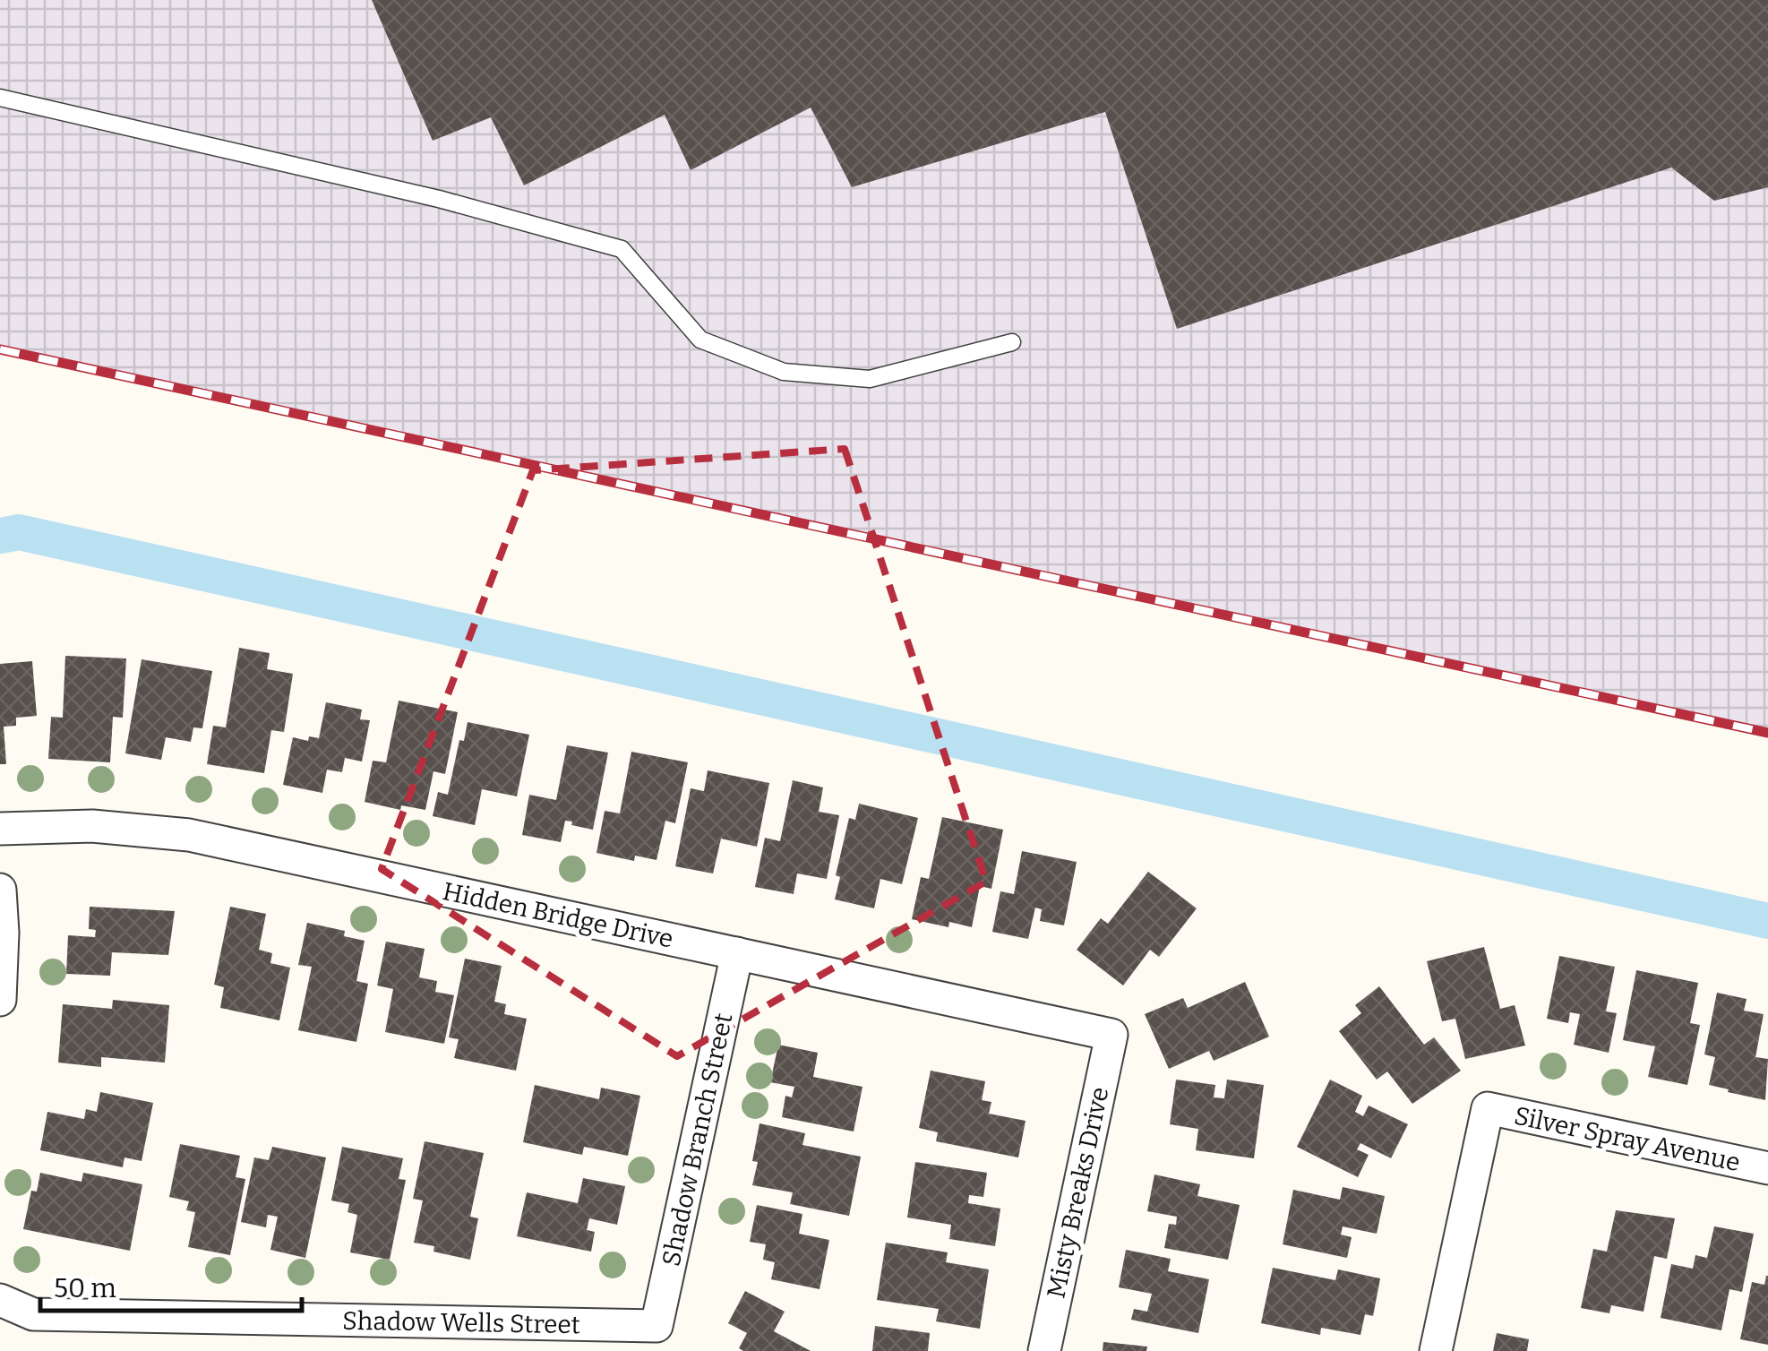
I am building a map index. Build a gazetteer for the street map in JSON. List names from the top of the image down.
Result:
{
  "streets": {
    "street": [
      "Hidden Bridge Drive",
      "Silver Spray Avenue",
      "Shadow Branch Street",
      "Misty Breaks Drive",
      "Shadow Wells Street"
    ]
  },
  "crossings": [
    ["Hidden Bridge Drive", "Shadow Branch Street"],
    ["Hidden Bridge Drive", "Misty Breaks Drive"],
    ["Shadow Branch Street", "Shadow Wells Street"]
  ],
  "scale_bar": "50 m"
}
